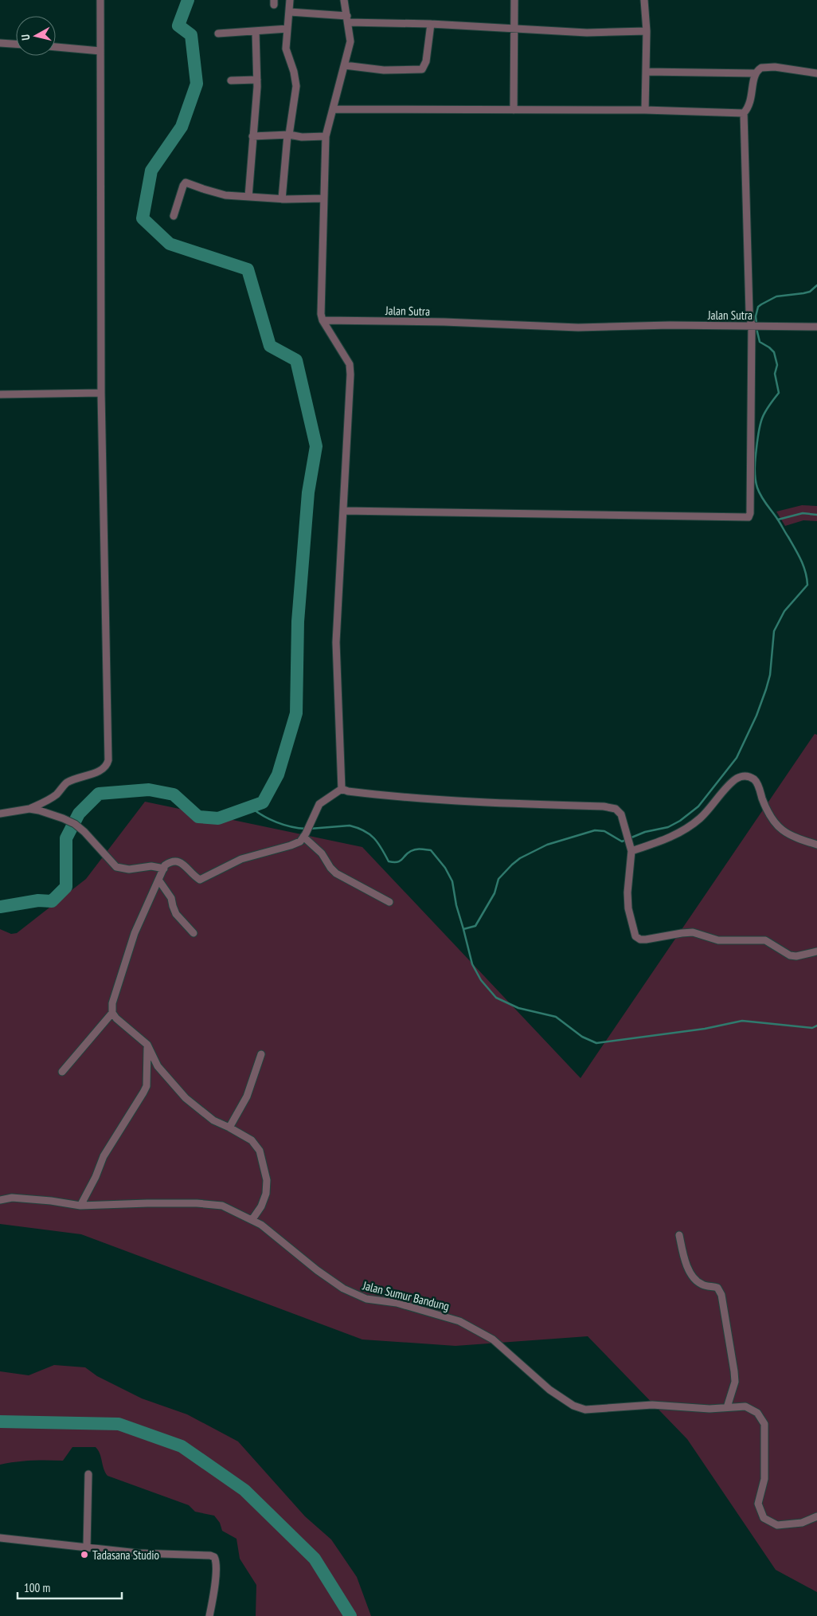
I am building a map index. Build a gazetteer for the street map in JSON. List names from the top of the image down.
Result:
{
  "streets": {
    "street": ["Jalan Sutra", "Jalan Sumur Bandung"]
  },
  "places": ["Tadasana Studio"],
  "scale_bar": "100 m",
  "north": "left"
}
